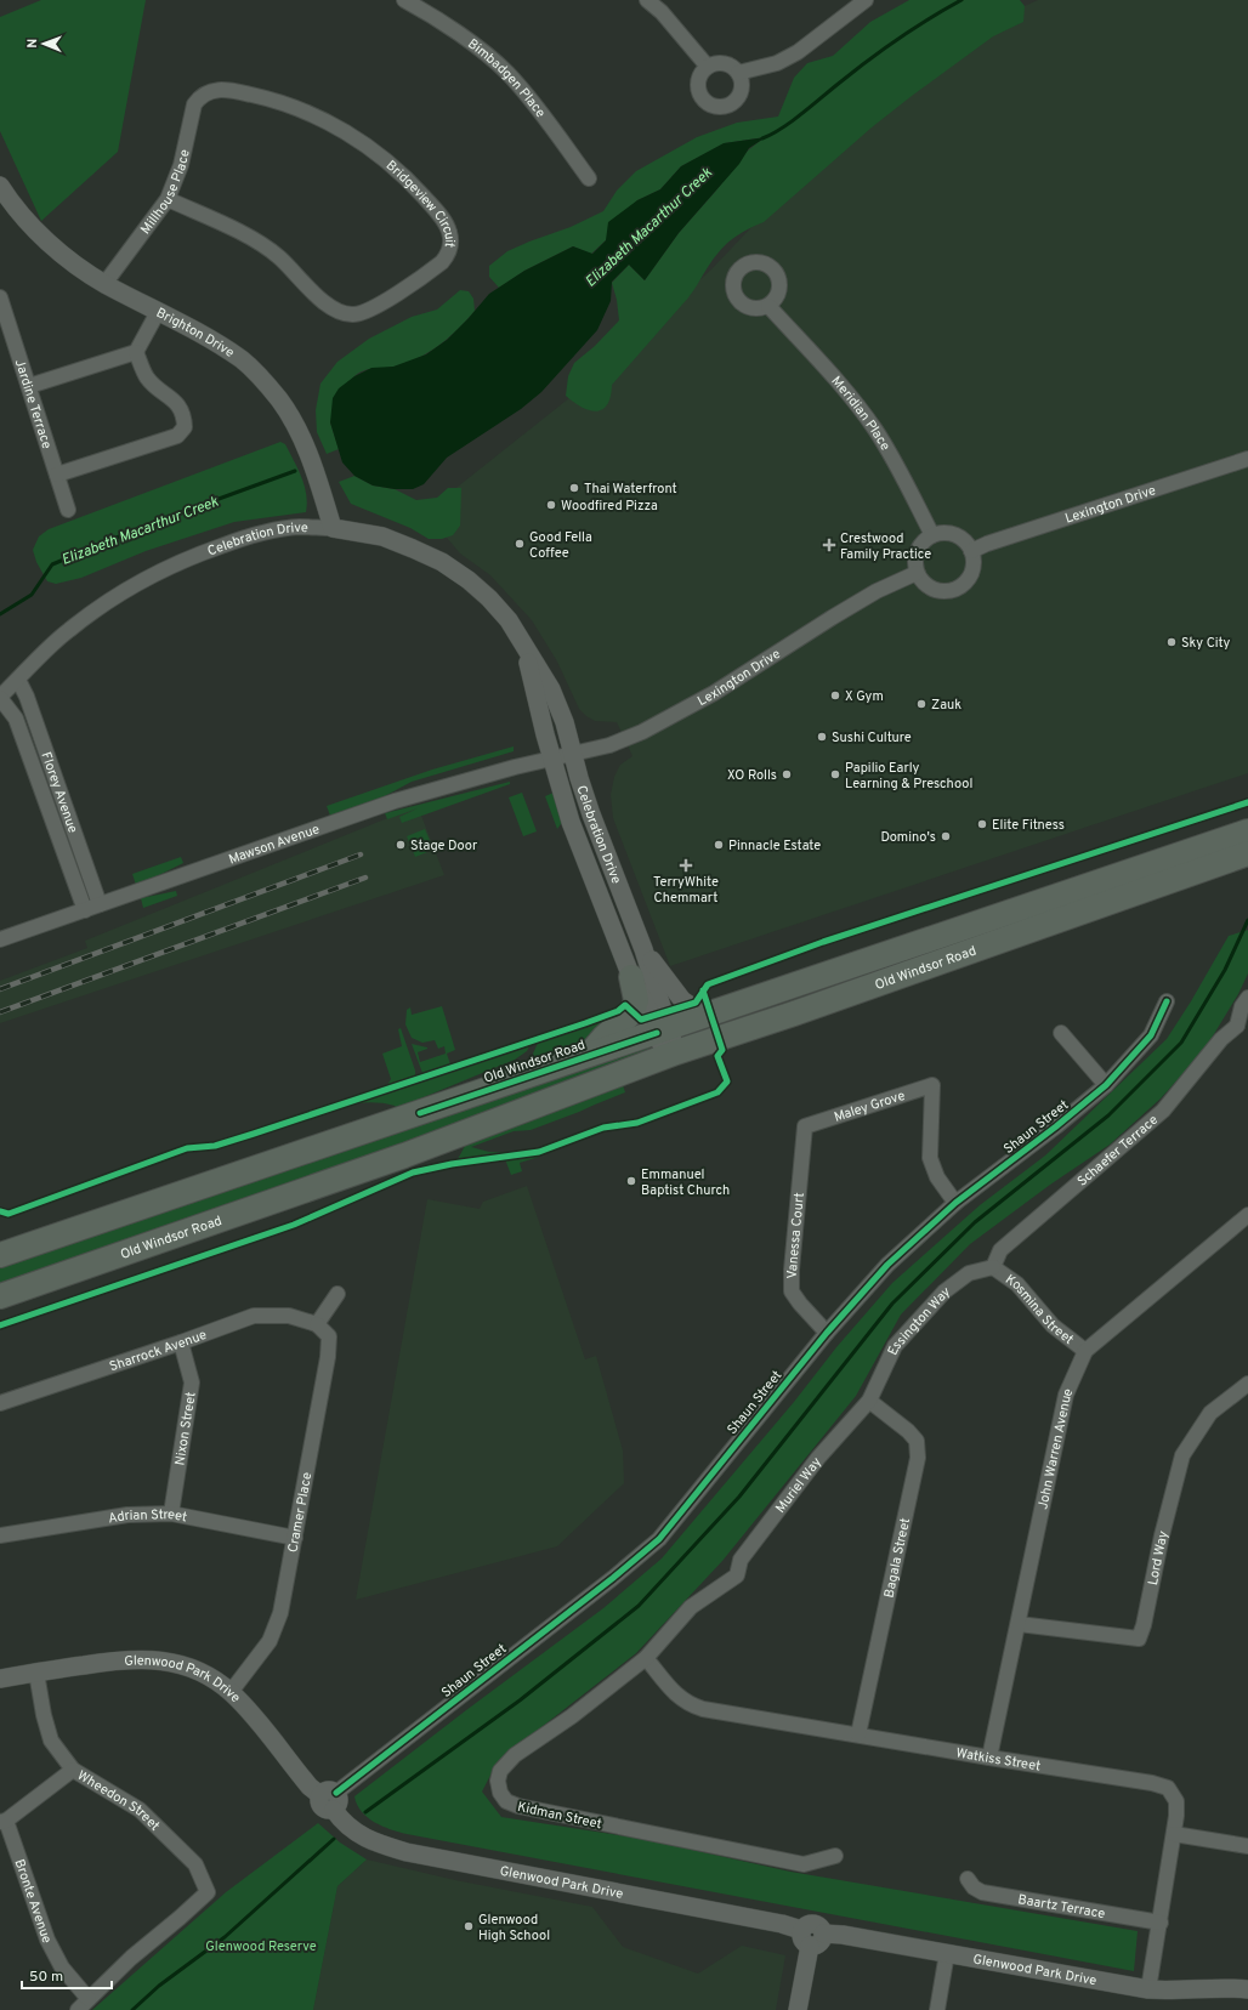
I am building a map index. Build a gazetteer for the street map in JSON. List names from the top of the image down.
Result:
{
  "streets": {
    "highway": ["Old Windsor Road"],
    "street": [
      "Bimbadgen Place",
      "Millhouse Place",
      "Bridgeview Circuit",
      "Brighton Drive",
      "Jardine Terrace",
      "Meridian Place",
      "Lexington Drive",
      "Celebration Drive",
      "Florey Avenue",
      "Mawson Avenue",
      "Maley Grove",
      "Shaun Street",
      "Schaefer Terrace",
      "Vanessa Court",
      "Kosmina Street",
      "Essington Way",
      "Sharrock Avenue",
      "Nixon Street",
      "John Warren Avenue",
      "Muriel Way",
      "Cramer Place",
      "Adrian Street",
      "Bagala Street",
      "Lord Way",
      "Glenwood Park Drive",
      "Watkiss Street",
      "Wheedon Street",
      "Kidman Street",
      "Bronte Avenue",
      "Baartz Terrace"
    ]
  },
  "crossings": [
    ["Millhouse Place", "Bridgeview Circuit"],
    ["Millhouse Place", "Brighton Drive"],
    ["Brighton Drive", "Celebration Drive"],
    ["Meridian Place", "Lexington Drive"],
    ["Lexington Drive", "Celebration Drive"],
    ["Lexington Drive", "Mawson Avenue"],
    ["Celebration Drive", "Florey Avenue"],
    ["Celebration Drive", "Mawson Avenue"],
    ["Celebration Drive", "Old Windsor Road"],
    ["Florey Avenue", "Mawson Avenue"],
    ["Maley Grove", "Shaun Street"],
    ["Maley Grove", "Vanessa Court"],
    ["Shaun Street", "Vanessa Court"],
    ["Shaun Street", "Glenwood Park Drive"],
    ["Schaefer Terrace", "Kosmina Street"],
    ["Schaefer Terrace", "Essington Way"],
    ["Kosmina Street", "Essington Way"],
    ["Kosmina Street", "John Warren Avenue"],
    ["Essington Way", "Muriel Way"],
    ["Essington Way", "Bagala Street"],
    ["Sharrock Avenue", "Nixon Street"],
    ["Sharrock Avenue", "Cramer Place"],
    ["Nixon Street", "Adrian Street"],
    ["John Warren Avenue", "Lord Way"],
    ["John Warren Avenue", "Watkiss Street"],
    ["Muriel Way", "Bagala Street"],
    ["Muriel Way", "Kidman Street"],
    ["Cramer Place", "Adrian Street"],
    ["Cramer Place", "Glenwood Park Drive"],
    ["Bagala Street", "Watkiss Street"],
    ["Glenwood Park Drive", "Watkiss Street"],
    ["Glenwood Park Drive", "Wheedon Street"],
    ["Watkiss Street", "Kidman Street"],
    ["Watkiss Street", "Baartz Terrace"],
    ["Wheedon Street", "Bronte Avenue"]
  ],
  "water": ["Elizabeth Macarthur Creek"],
  "parks": ["Glenwood Reserve"],
  "places": {
    "other": [
      "Thai Waterfront",
      "Woodfired Pizza",
      "Good Fella Coffee",
      "Sky City",
      "X Gym",
      "Zauk",
      "Sushi Culture",
      "XO Rolls",
      "Papilio Early Learning & Preschool",
      "Elite Fitness",
      "Domino's",
      "Stage Door",
      "Pinnacle Estate",
      "Emmanuel Baptist Church",
      "Glenwood High School"
    ],
    "health": ["Crestwood Family Practice", "TerryWhite Chemmart"]
  },
  "scale_bar": "50 m",
  "north": "left"
}
